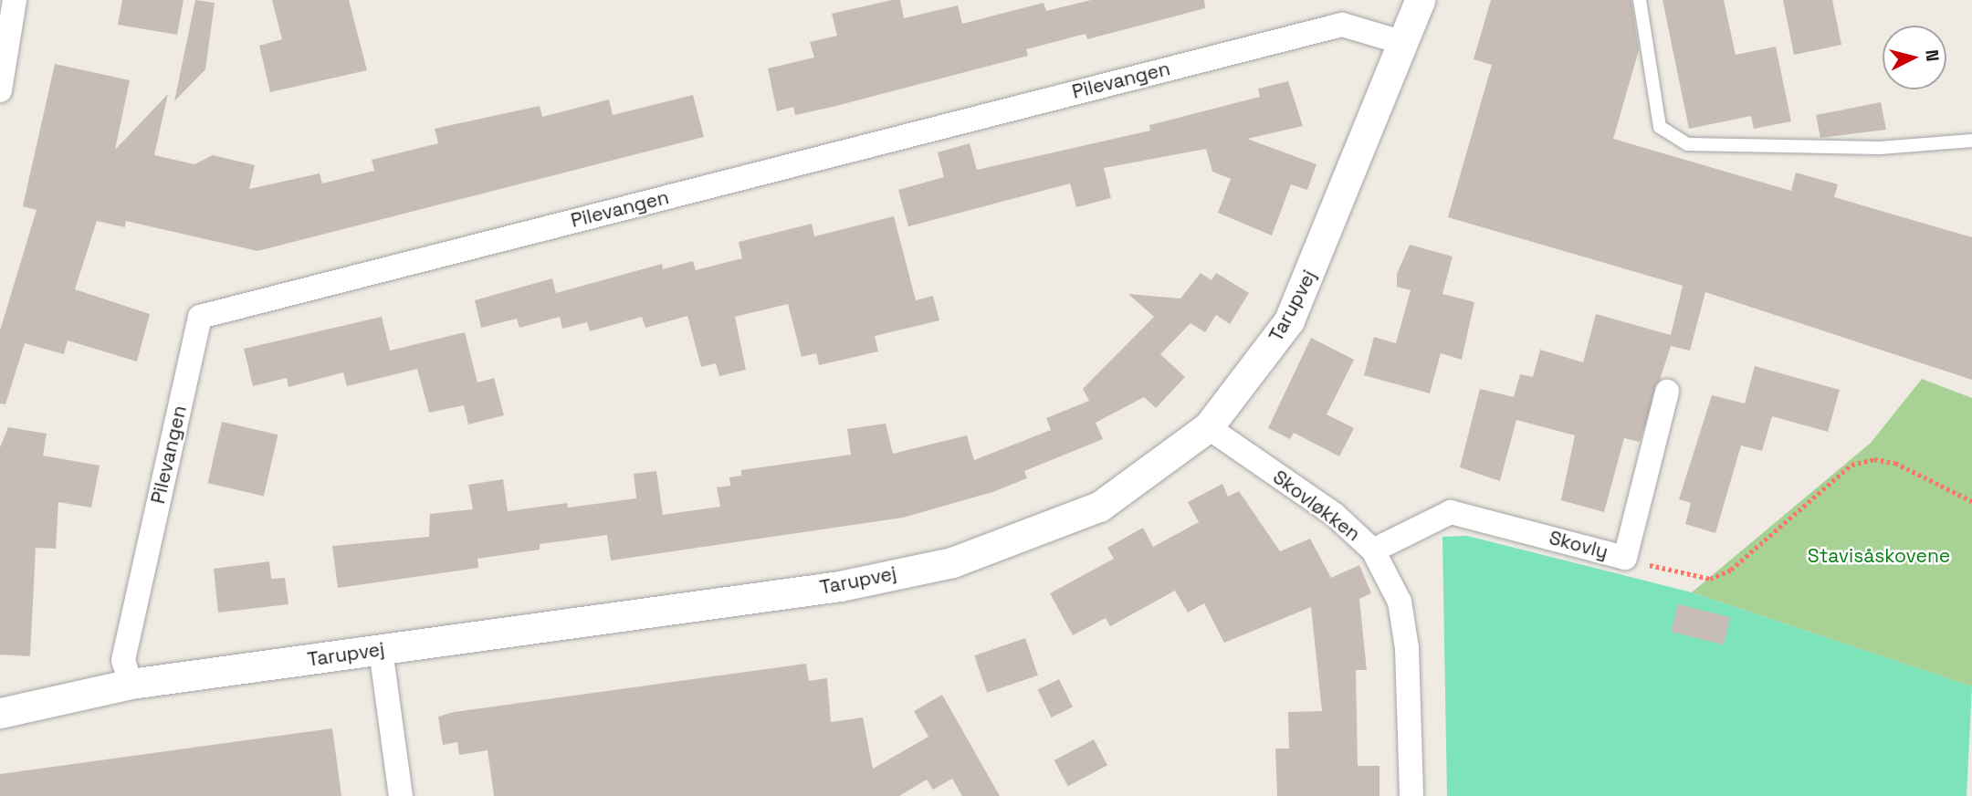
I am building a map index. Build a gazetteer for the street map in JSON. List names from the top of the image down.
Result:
{
  "streets": {
    "street": [
      "Pilevangen",
      "Tarupvej",
      "Skovløkken",
      "Skovly"
    ]
  },
  "crossings": [
    ["Pilevangen", "Tarupvej"],
    ["Tarupvej", "Skovløkken"],
    ["Skovløkken", "Skovly"]
  ],
  "parks": ["Stavisåskovene"],
  "north": "right"
}
